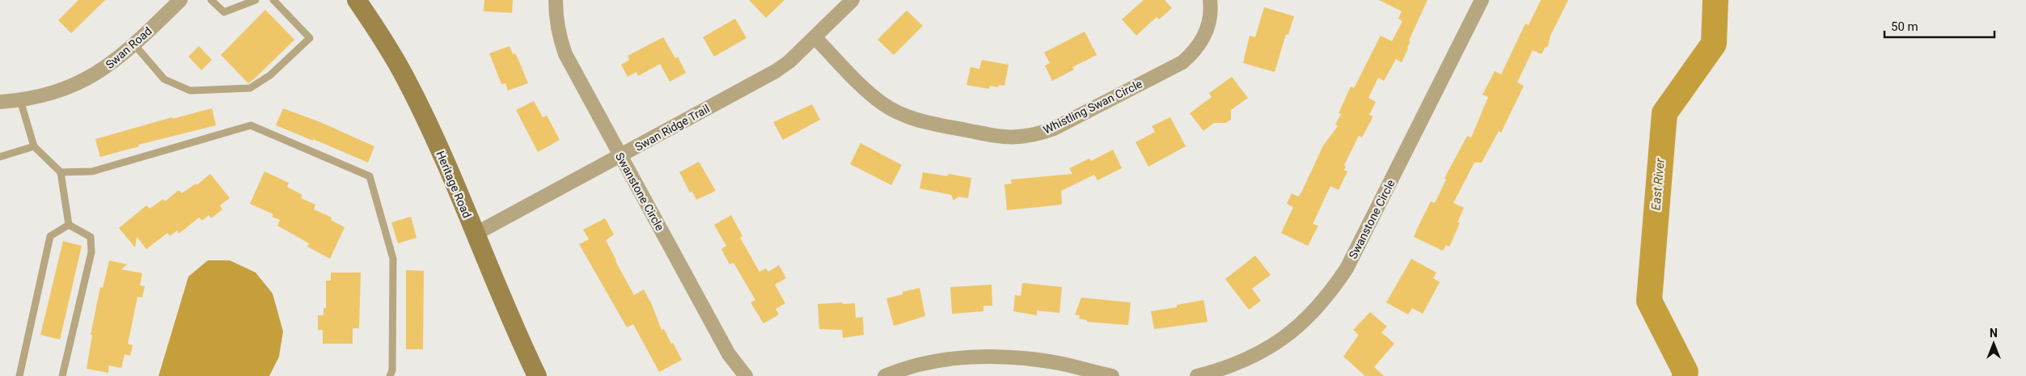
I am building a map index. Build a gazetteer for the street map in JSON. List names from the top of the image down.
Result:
{
  "streets": {
    "main road": ["Heritage Road"],
    "street": [
      "Swan Road",
      "Whistling Swan Circle",
      "Swan Ridge Trail",
      "Swanstone Circle"
    ]
  },
  "crossings": [
    ["Whistling Swan Circle", "Swan Ridge Trail"],
    ["Swan Ridge Trail", "Heritage Road"],
    ["Swan Ridge Trail", "Swanstone Circle"]
  ],
  "water": ["East River"],
  "scale_bar": "50 m",
  "north": "top"
}
